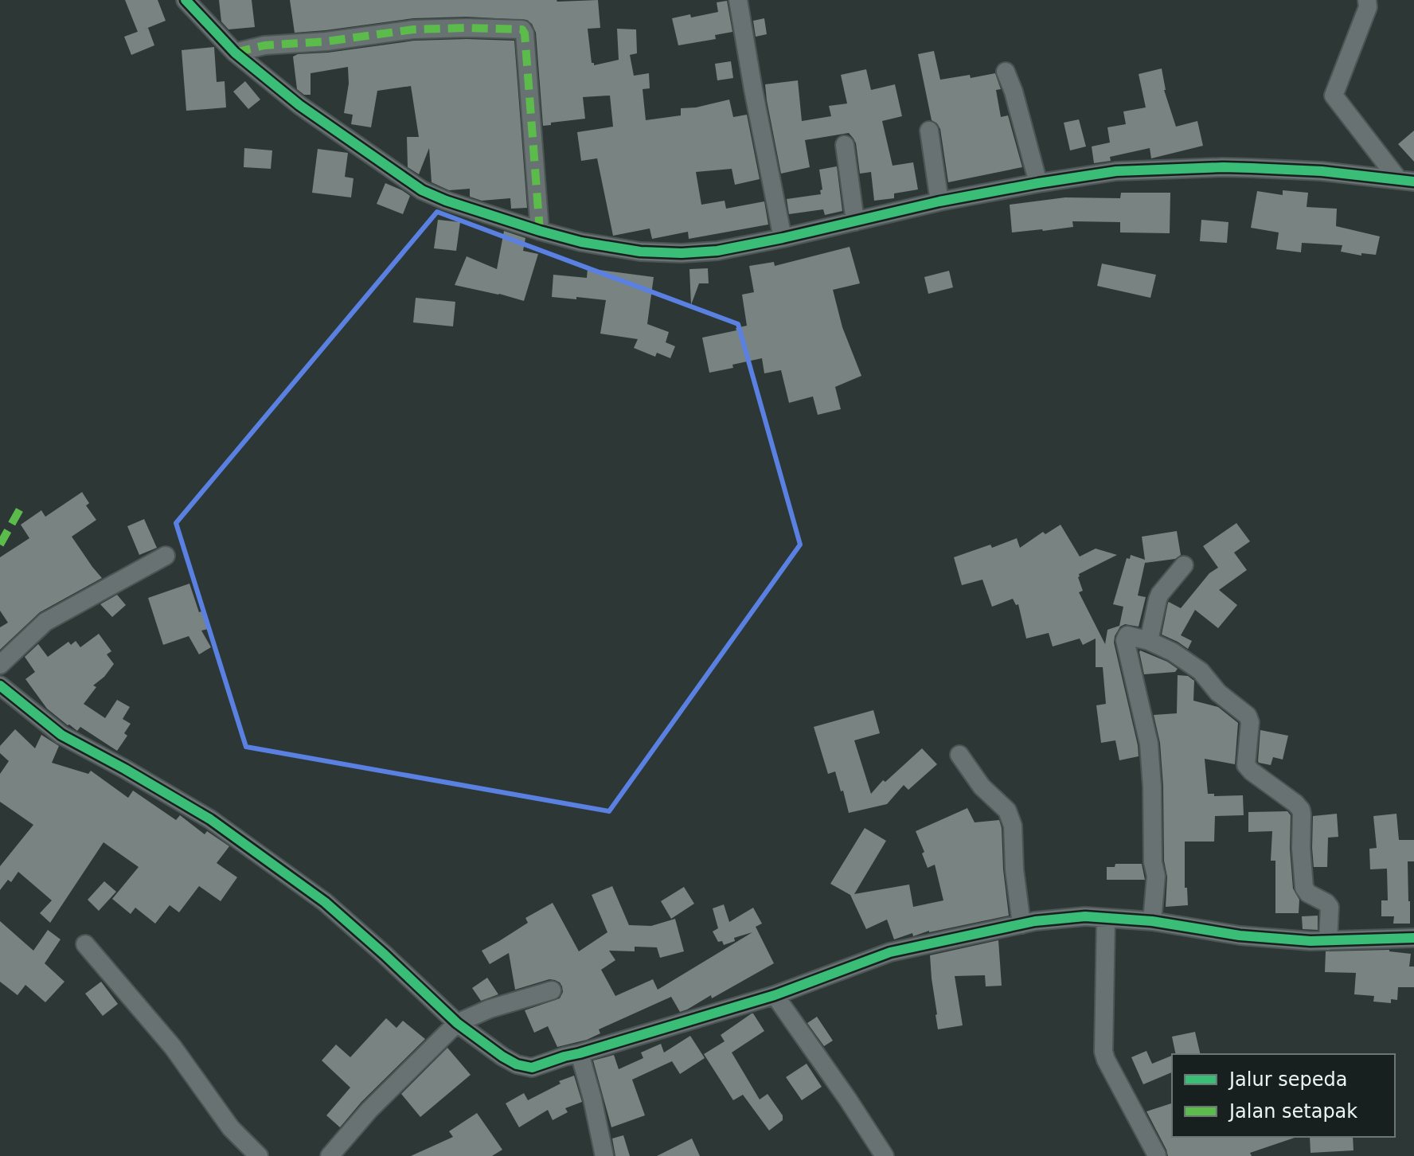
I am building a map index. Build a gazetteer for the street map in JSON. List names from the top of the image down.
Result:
{
  "legend": ["Jalur sepeda", "Jalan setapak"]
}
